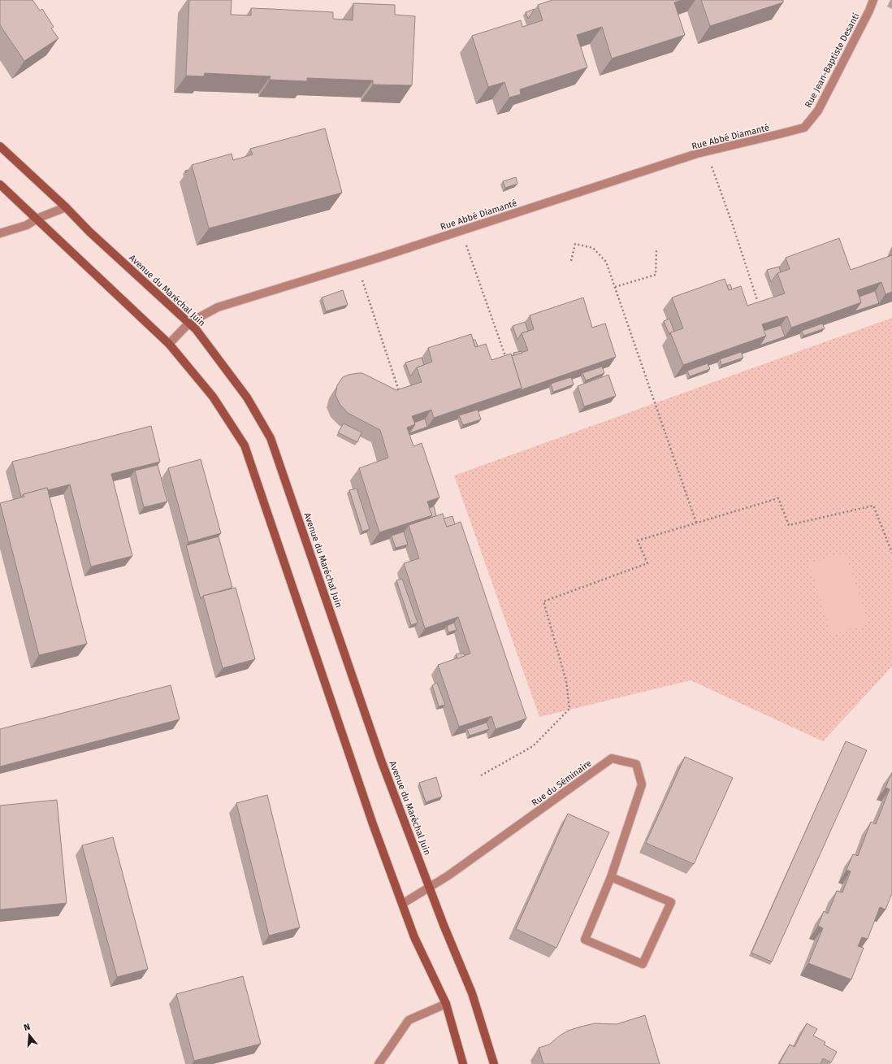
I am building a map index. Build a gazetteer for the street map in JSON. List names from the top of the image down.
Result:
{
  "streets": {
    "main road": ["Avenue du Maréchal Juin"],
    "street": ["Rue Jean-Baptiste Desanti", "Rue Abbé Diamanté", "Rue du Séminaire"]
  },
  "crossings": [
    ["Rue Jean-Baptiste Desanti", "Rue Abbé Diamanté"],
    ["Rue Abbé Diamanté", "Avenue du Maréchal Juin"],
    ["Avenue du Maréchal Juin", "Rue du Séminaire"]
  ],
  "north": "top"
}
